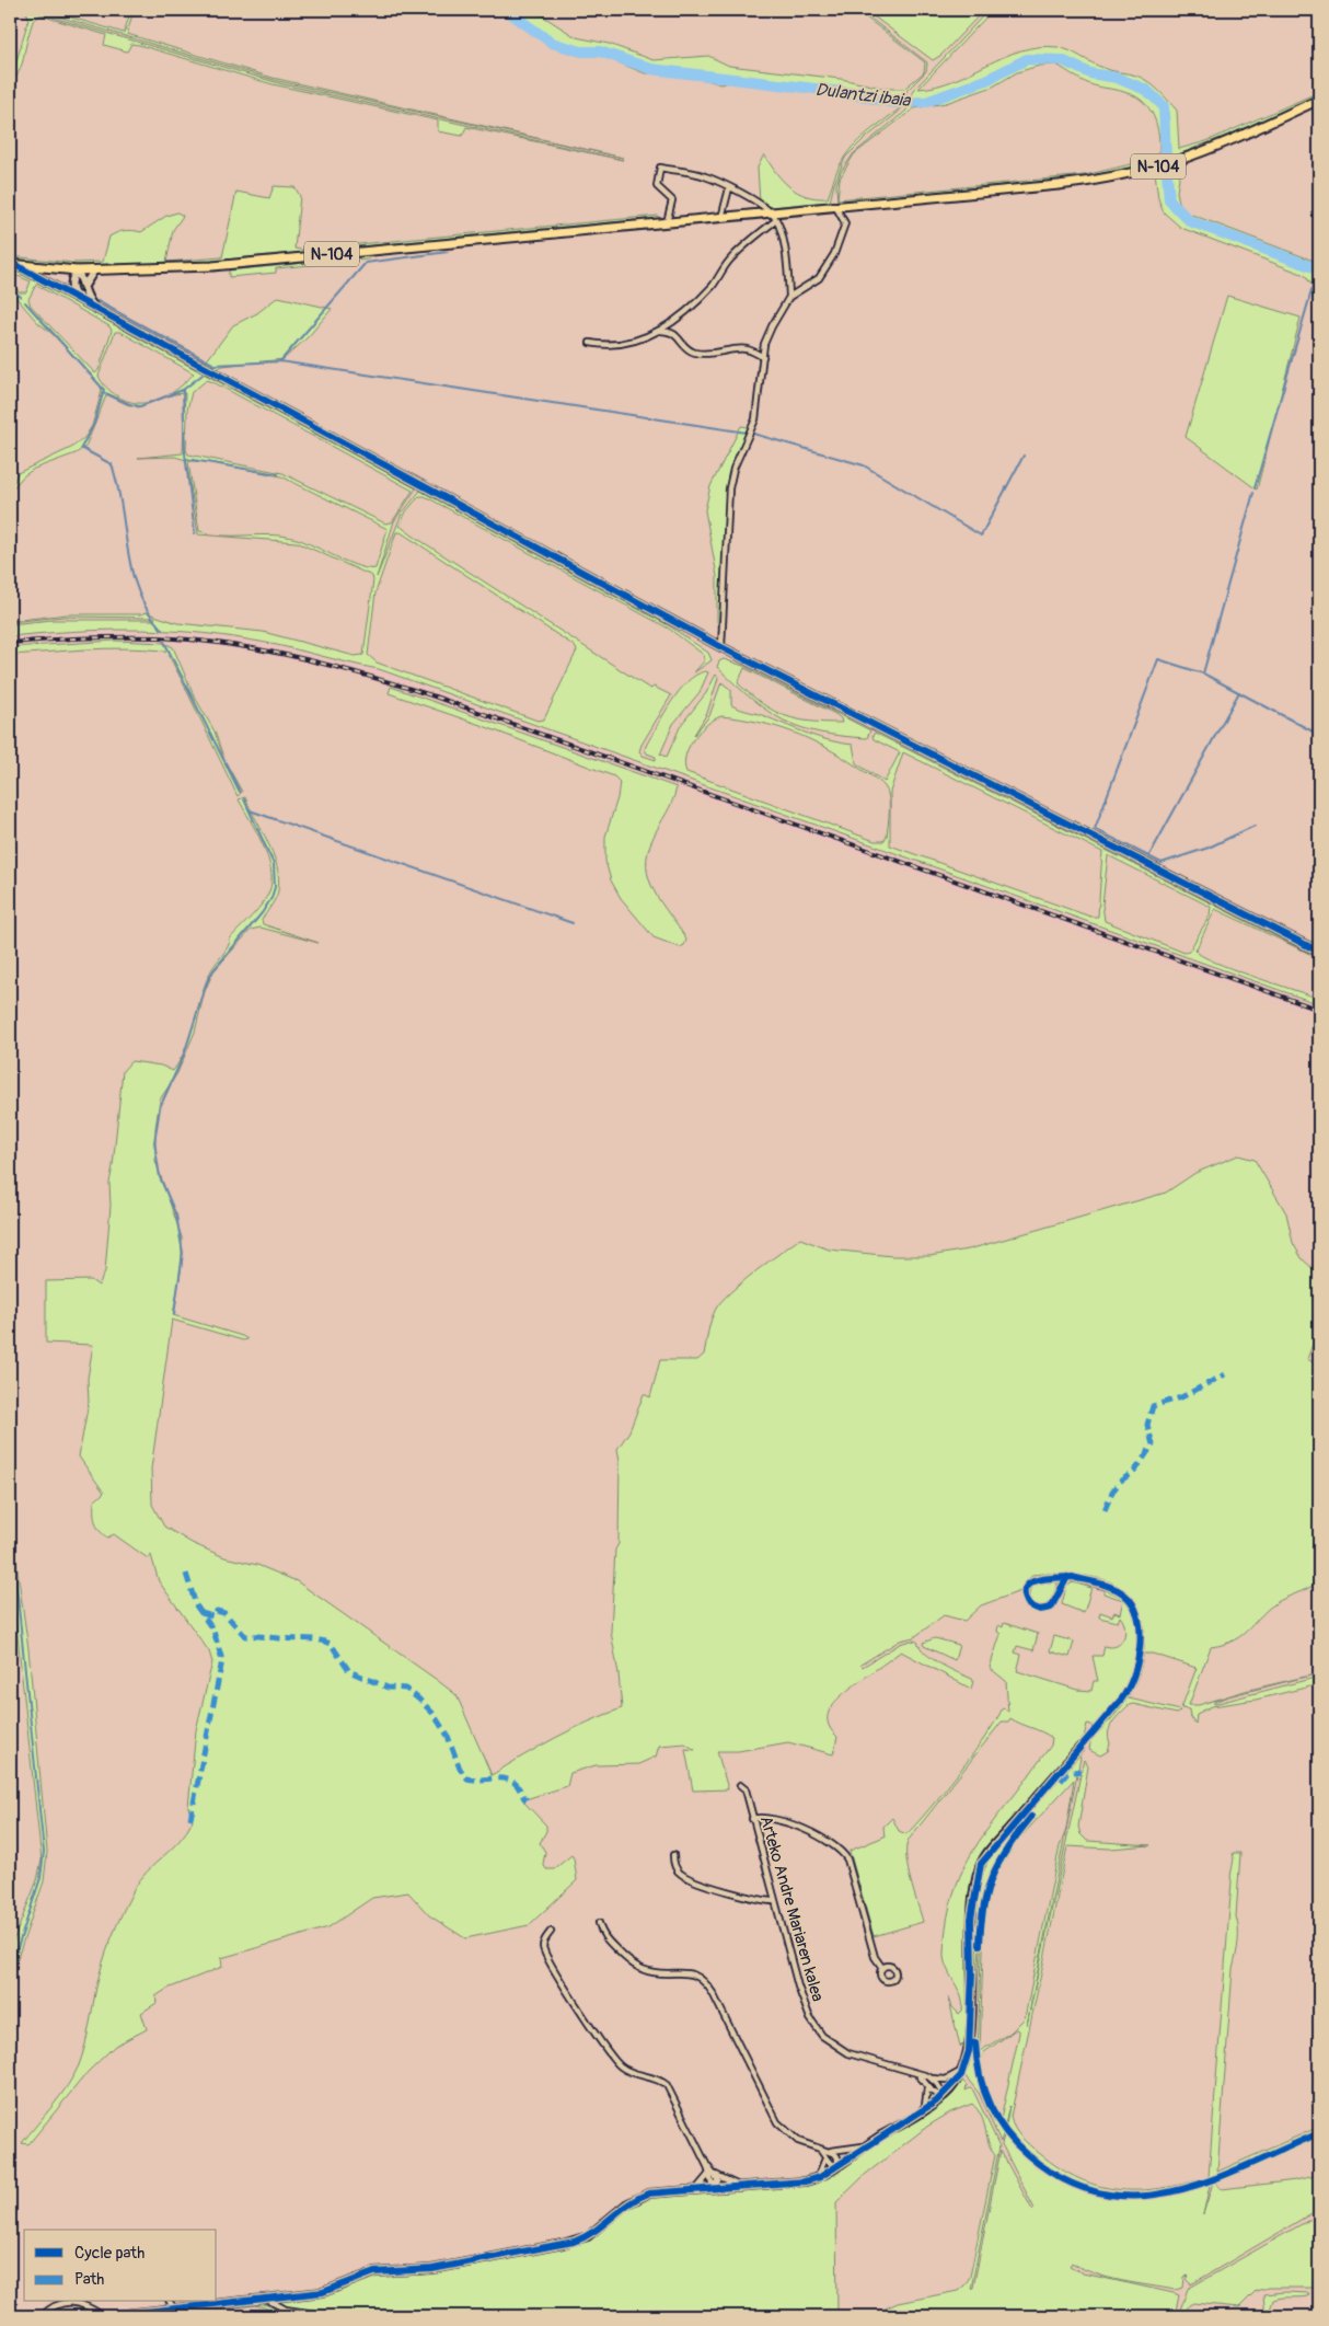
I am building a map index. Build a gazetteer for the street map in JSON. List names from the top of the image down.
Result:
{
  "streets": {
    "main road": ["N-104"],
    "street": ["Arteko Andre Mariaren kalea"]
  },
  "water": ["Dulantzi ibaia"],
  "legend": ["Cycle path", "Path"]
}
